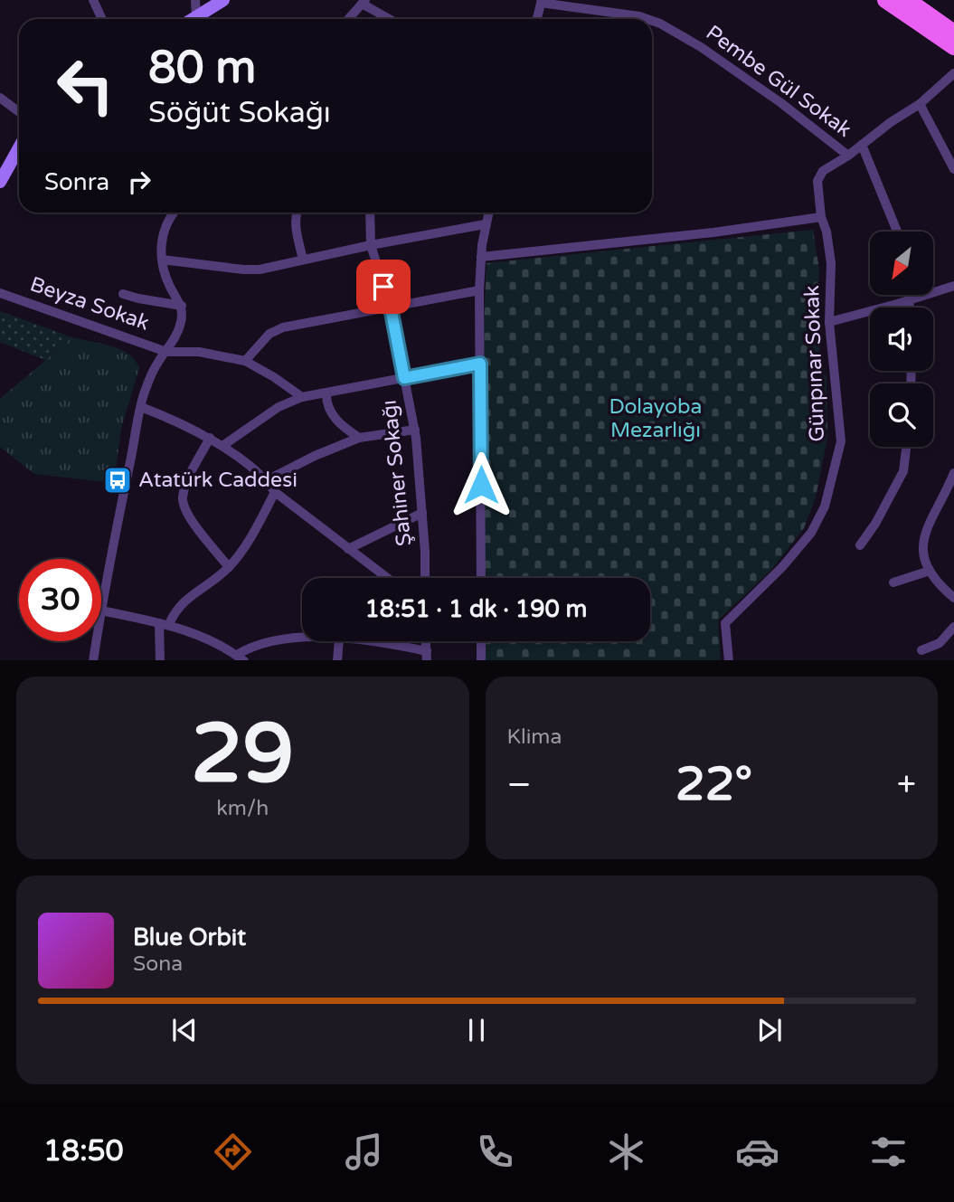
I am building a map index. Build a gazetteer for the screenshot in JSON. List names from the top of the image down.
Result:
{
  "streets": {
    "street": [
      "Pembe Gül Sokak",
      "Beyza Sokak",
      "Günpınar Sokak",
      "Şahiner Sokağı"
    ]
  },
  "crossings": [
    ["Pembe Gül Sokak", "Günpınar Sokak"]
  ],
  "parks": ["Dolayoba Mezarlığı"],
  "places": {
    "bus stop": ["Atatürk Caddesi̇"]
  },
  "north": "bottom left",
  "page": {
    "turn": ["80 m", "Söğüt Sokağı"],
    "then": "Sonra",
    "limit": "30",
    "trip": "18:51 · 1 dk · 190 m",
    "tile": [
      ["29", "km/h"],
      "Klima"
    ],
    "heat": ["−", "22°", "+"],
    "song": ["Blue Orbit", "Sona"],
    "tabs": "18:50"
  }
}
